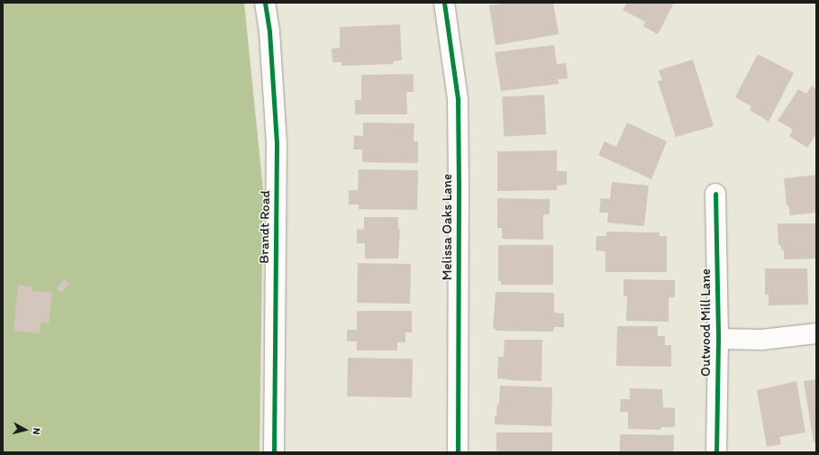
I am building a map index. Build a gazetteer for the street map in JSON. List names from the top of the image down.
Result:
{
  "streets": {
    "street": ["Brandt Road", "Melissa Oaks Lane", "Outwood Mill Lane"]
  },
  "north": "right"
}
